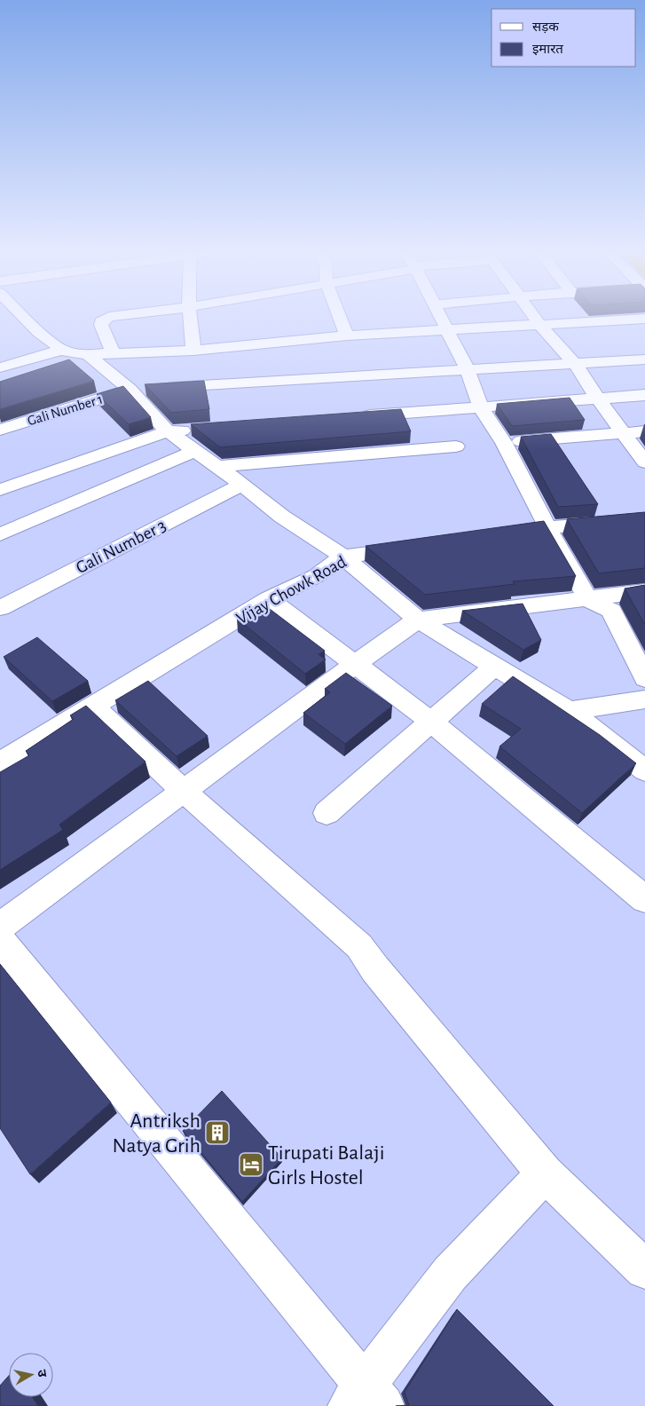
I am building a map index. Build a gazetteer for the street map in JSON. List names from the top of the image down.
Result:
{
  "streets": {
    "street": ["Gali Number 1", "Gali Number 3", "Vijay Chowk Road"]
  },
  "places": {
    "building": ["Antriksh Natya Grih"],
    "hotel": ["Tirupati Balaji Girls Hostel"]
  },
  "legend": ["सड़क", "इमारत"],
  "north": "right"
}
